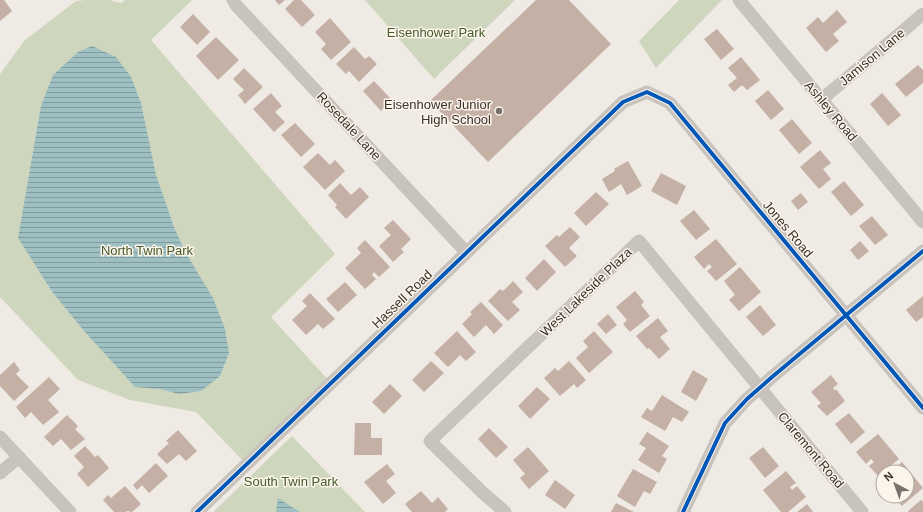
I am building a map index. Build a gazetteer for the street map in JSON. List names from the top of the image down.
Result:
{
  "streets": {
    "street": [
      "Jamison Lane",
      "Ashley Road",
      "Rosedale Lane",
      "Jones Road",
      "West Lakeside Plaza",
      "Hassell Road",
      "Claremont Road"
    ]
  },
  "crossings": [
    ["Jamison Lane", "Ashley Road"],
    ["Rosedale Lane", "Hassell Road"],
    ["Jones Road", "Hassell Road"],
    ["West Lakeside Plaza", "Claremont Road"]
  ],
  "parks": ["Eisenhower Park", "North Twin Park", "South Twin Park"],
  "places": ["Eisenhower Junior High School"],
  "north": "top left"
}
